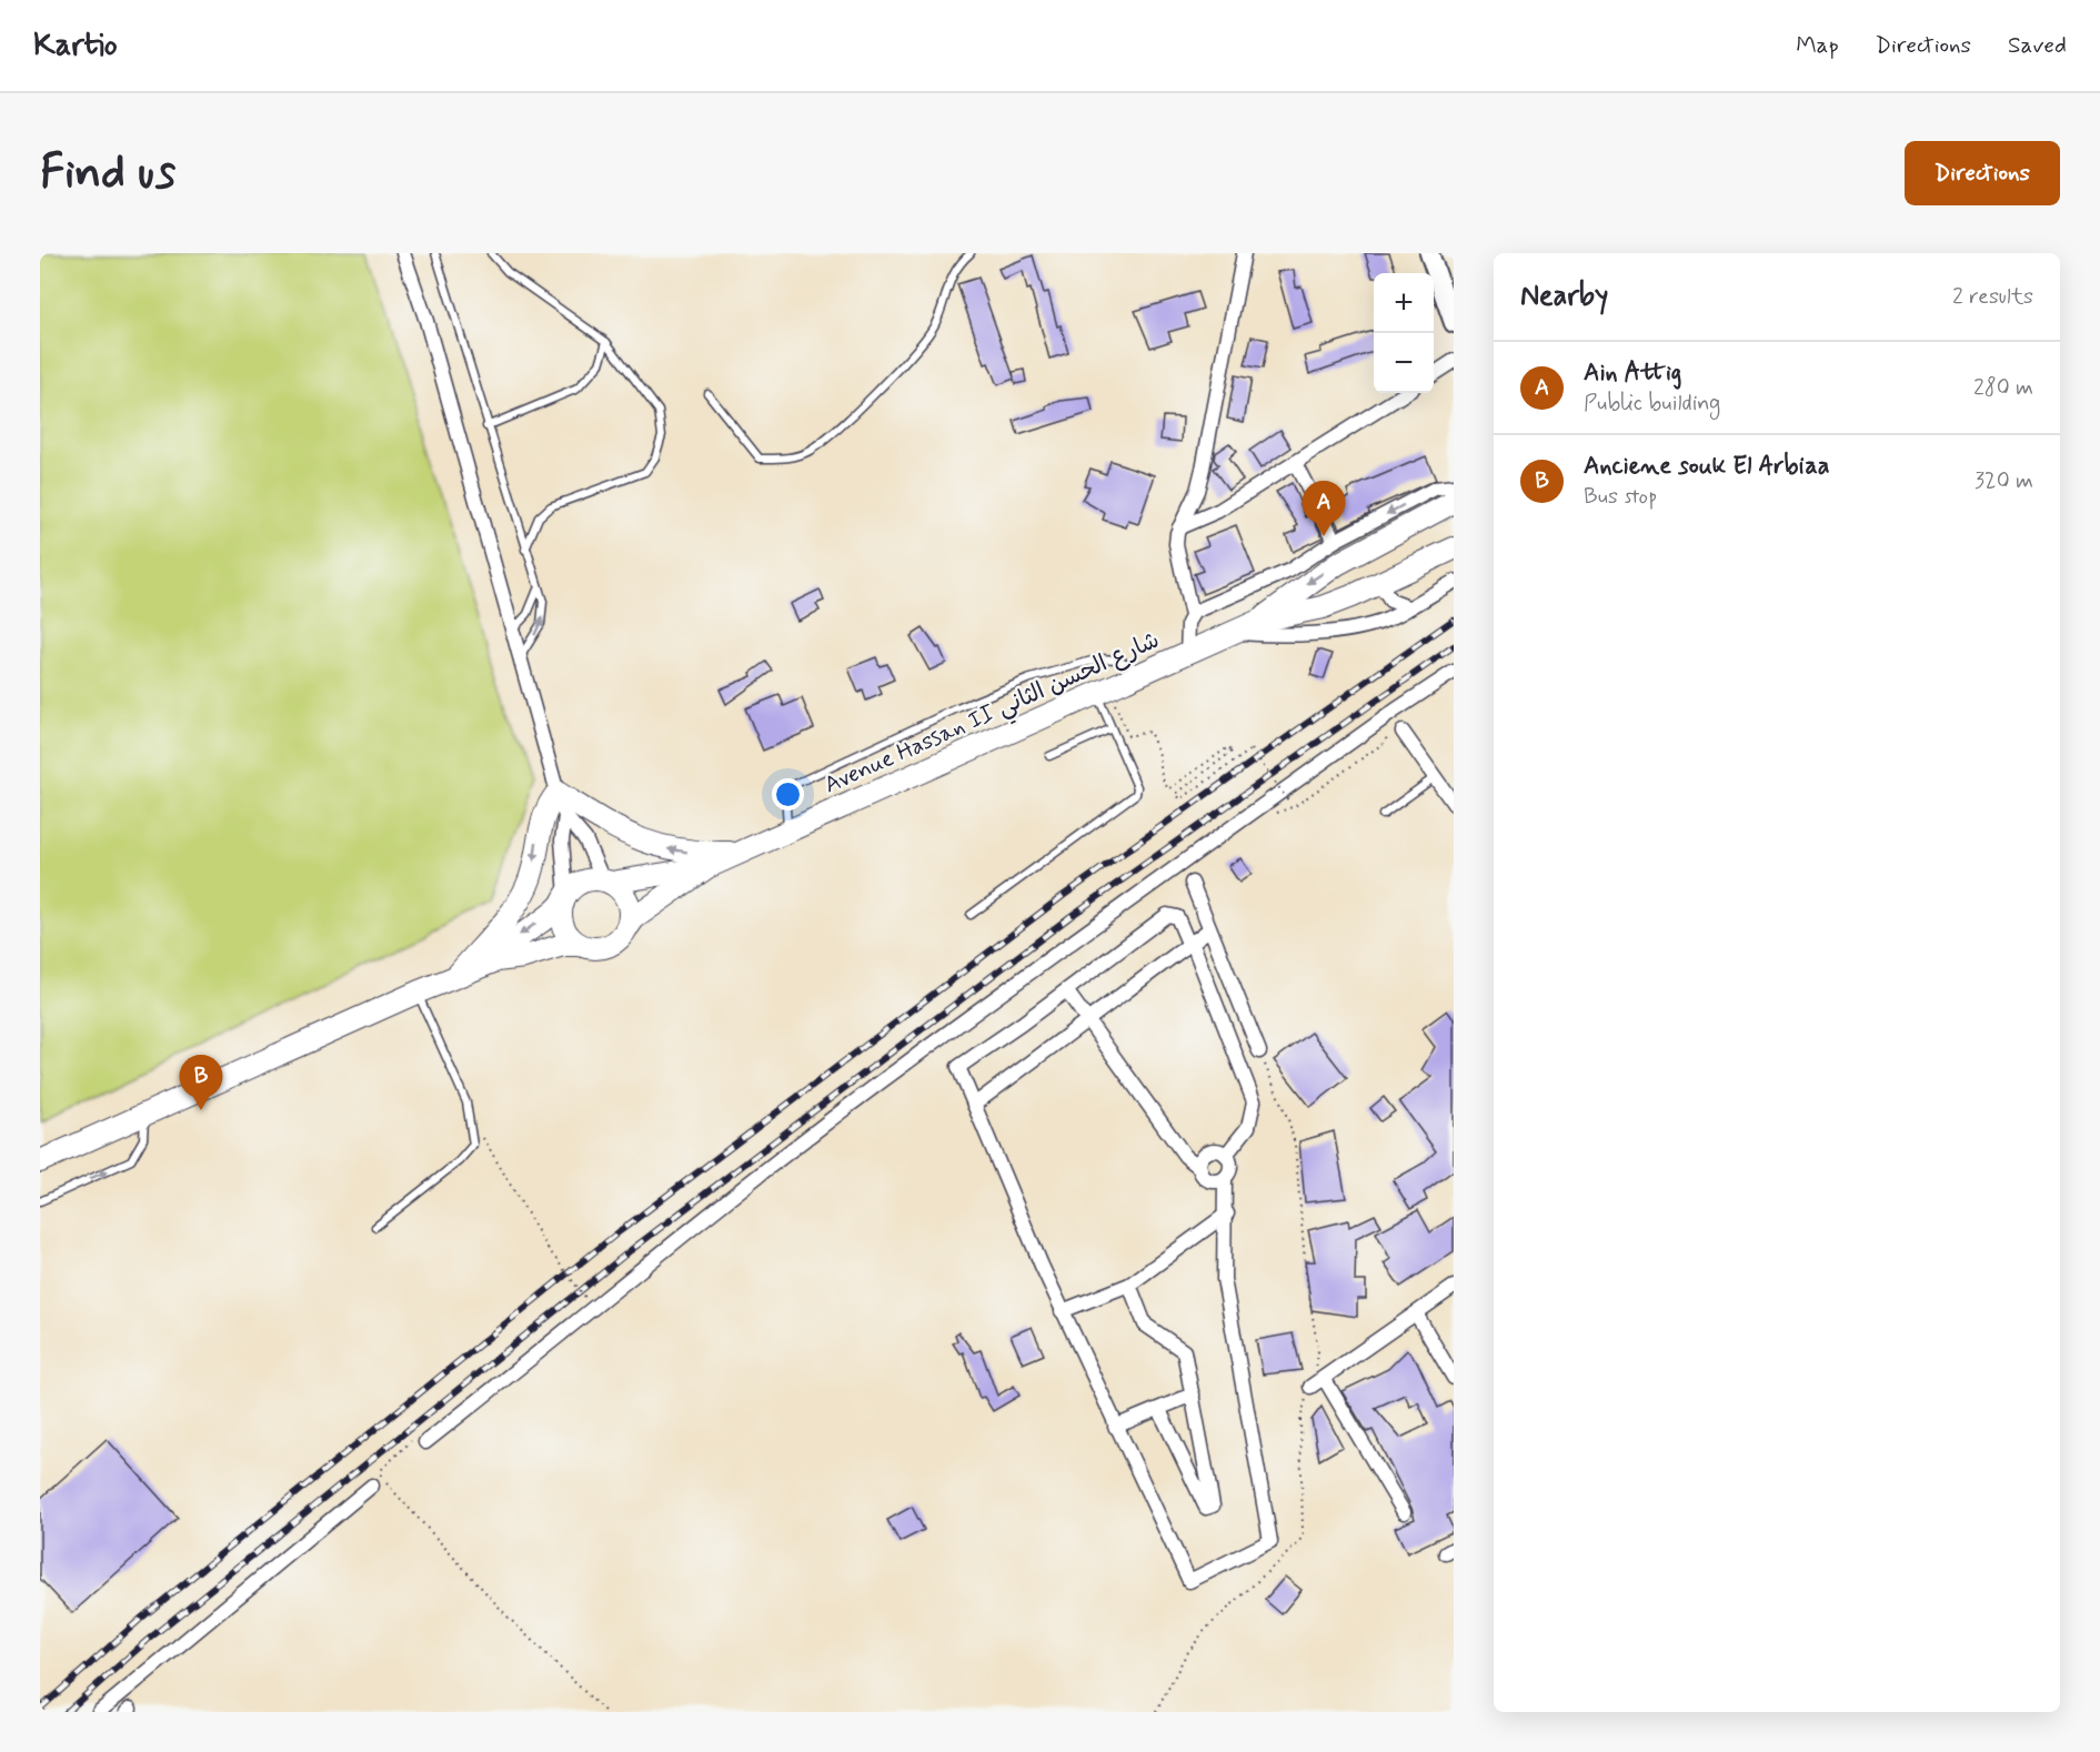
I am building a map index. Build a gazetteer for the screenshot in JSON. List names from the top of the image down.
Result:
{
  "streets": {
    "main road": ["Avenue Hassan II شارع الحسن الثاني"]
  },
  "page": {
    "header": "Kartio",
    "nav": ["Map", "Directions", "Saved"],
    "buttons": "Directions",
    "title": "Find us",
    "heading": ["Nearby", "2 results"],
    "map_buttons": ["+", "−"],
    "list": [
      {
        "mark": "A",
        "name": "Ain Attig",
        "note": "Public building",
        "value": "280 m"
      },
      {
        "mark": "B",
        "name": "Anciene souk El Arbiaa",
        "note": "Bus stop",
        "value": "320 m"
      }
    ],
    "pins": ["A", "B"]
  }
}
